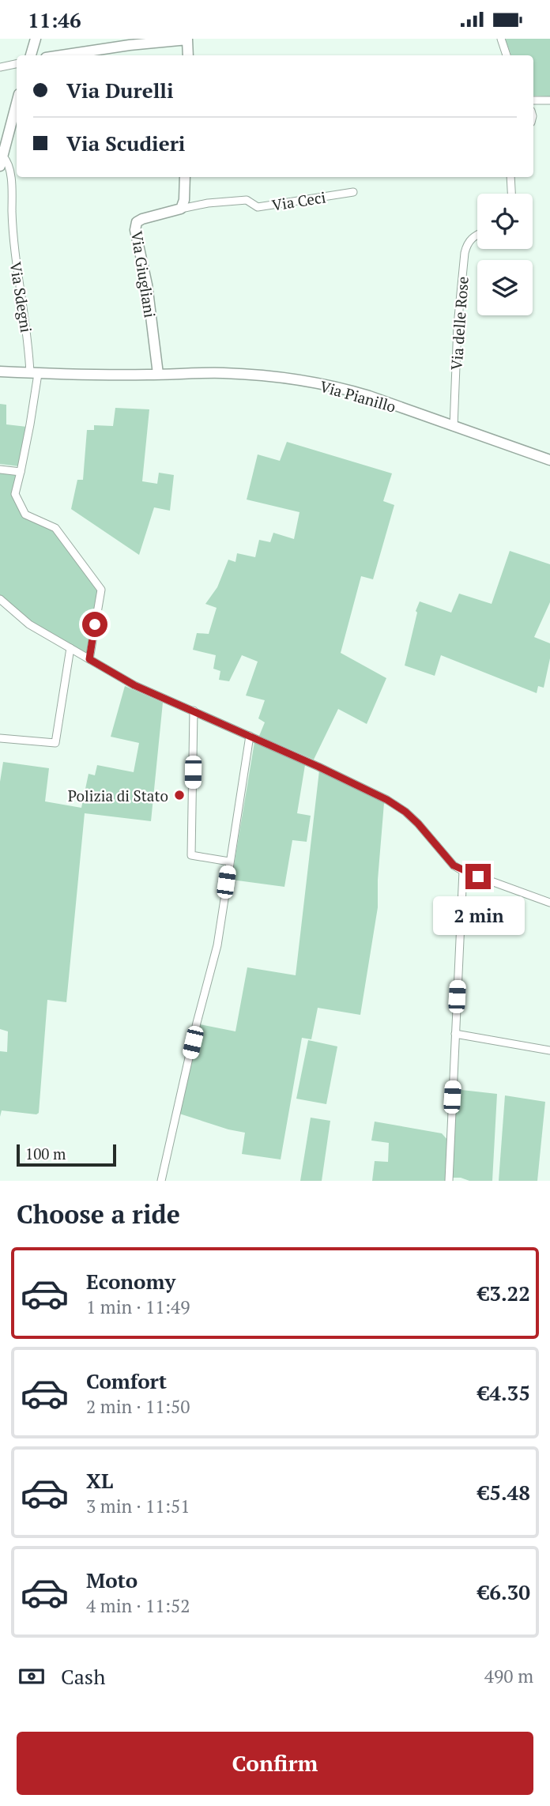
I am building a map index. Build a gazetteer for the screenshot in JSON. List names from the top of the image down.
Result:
{
  "streets": {
    "street": [
      "Via Ceci",
      "Via Giugliani",
      "Via Sdegni",
      "Via delle Rose",
      "Via Pianillo"
    ]
  },
  "crossings": [
    ["Via Ceci", "Via Giugliani"],
    ["Via Giugliani", "Via Pianillo"],
    ["Via Sdegni", "Via Pianillo"],
    ["Via delle Rose", "Via Pianillo"]
  ],
  "places": ["Polizia di Stato"],
  "scale_bar": "100 m",
  "page": {
    "status": "11:46",
    "banner": ["Via Durelli", "Via Scudieri"],
    "bubble": "2 min",
    "scale": "100 m",
    "heading": "Choose a ride",
    "list": [
      {
        "name": "Economy",
        "note": "1 min · 11:49",
        "value": "€3.22"
      },
      {
        "name": "Comfort",
        "note": "2 min · 11:50",
        "value": "€4.35"
      },
      {
        "name": "XL",
        "note": "3 min · 11:51",
        "value": "€5.48"
      },
      {
        "name": "Moto",
        "note": "4 min · 11:52",
        "value": "€6.30"
      }
    ],
    "pay": ["Cash", "490 m"],
    "buttons": "Confirm"
  }
}
